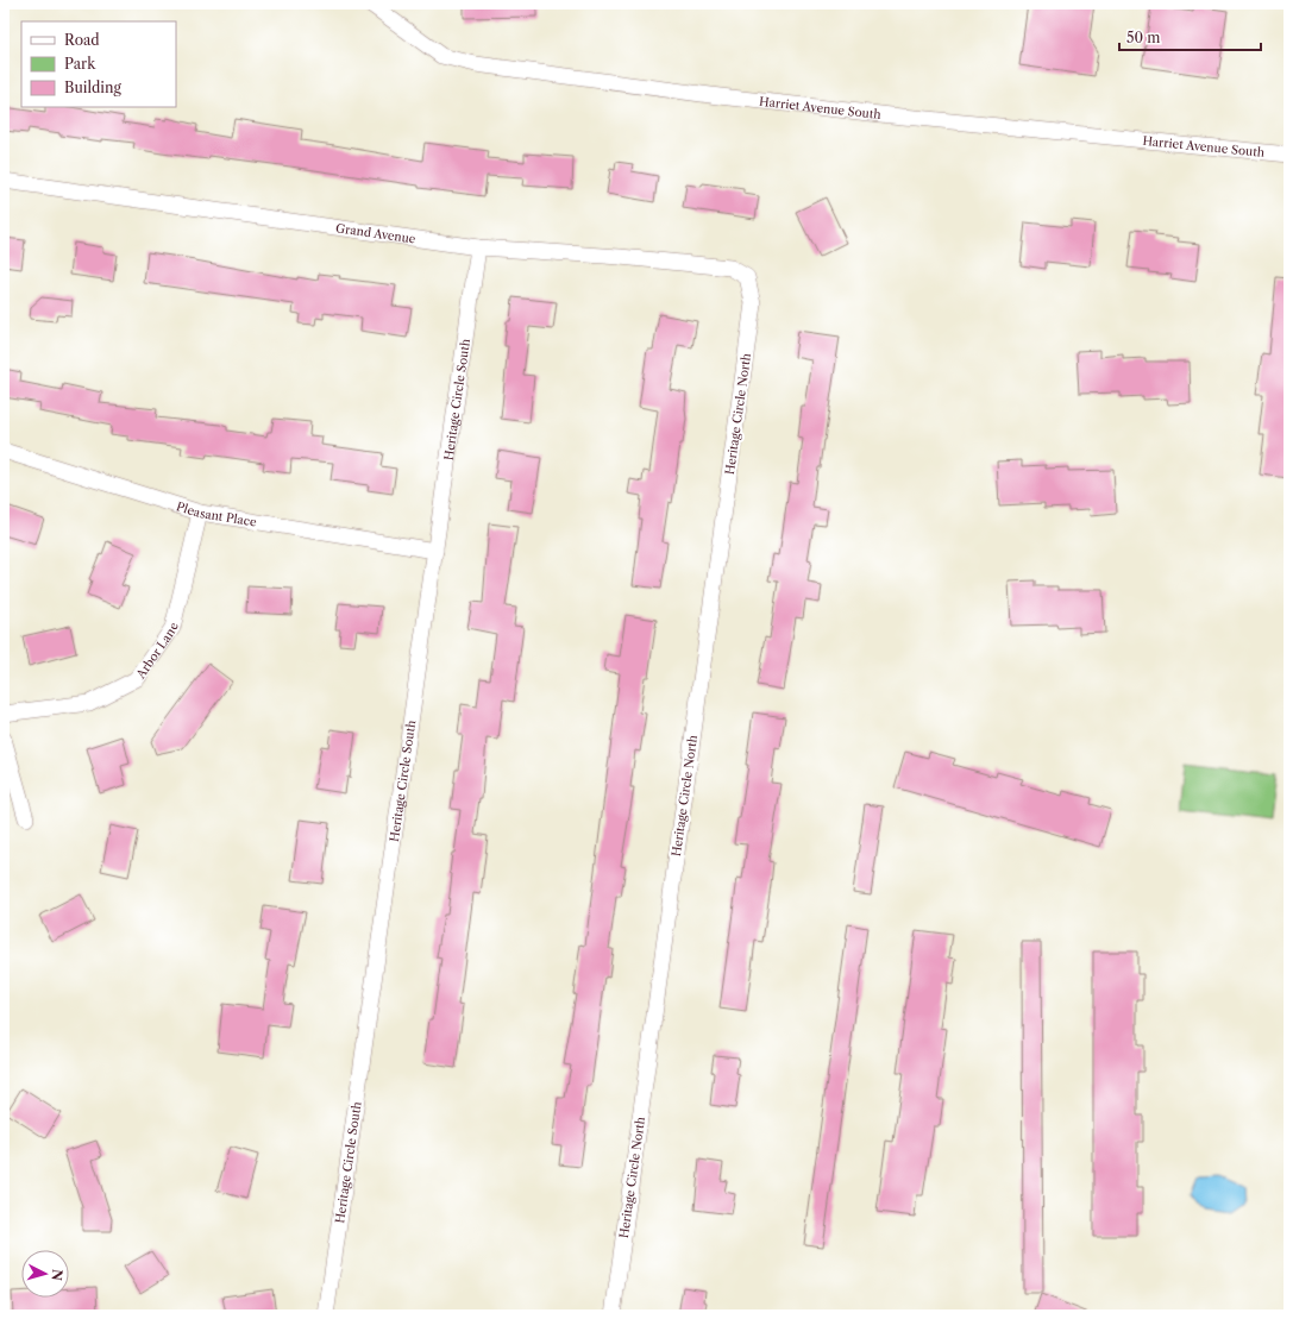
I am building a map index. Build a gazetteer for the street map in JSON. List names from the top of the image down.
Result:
{
  "streets": {
    "street": [
      "Harriet Avenue South",
      "Grand Avenue",
      "Heritage Circle South",
      "Heritage Circle North",
      "Pleasant Place",
      "Arbor Lane"
    ]
  },
  "crossings": [
    ["Grand Avenue", "Heritage Circle South"],
    ["Grand Avenue", "Heritage Circle North"],
    ["Heritage Circle South", "Pleasant Place"],
    ["Pleasant Place", "Arbor Lane"]
  ],
  "legend": ["Road", "Park", "Building"],
  "scale_bar": "50 m",
  "north": "right"
}
